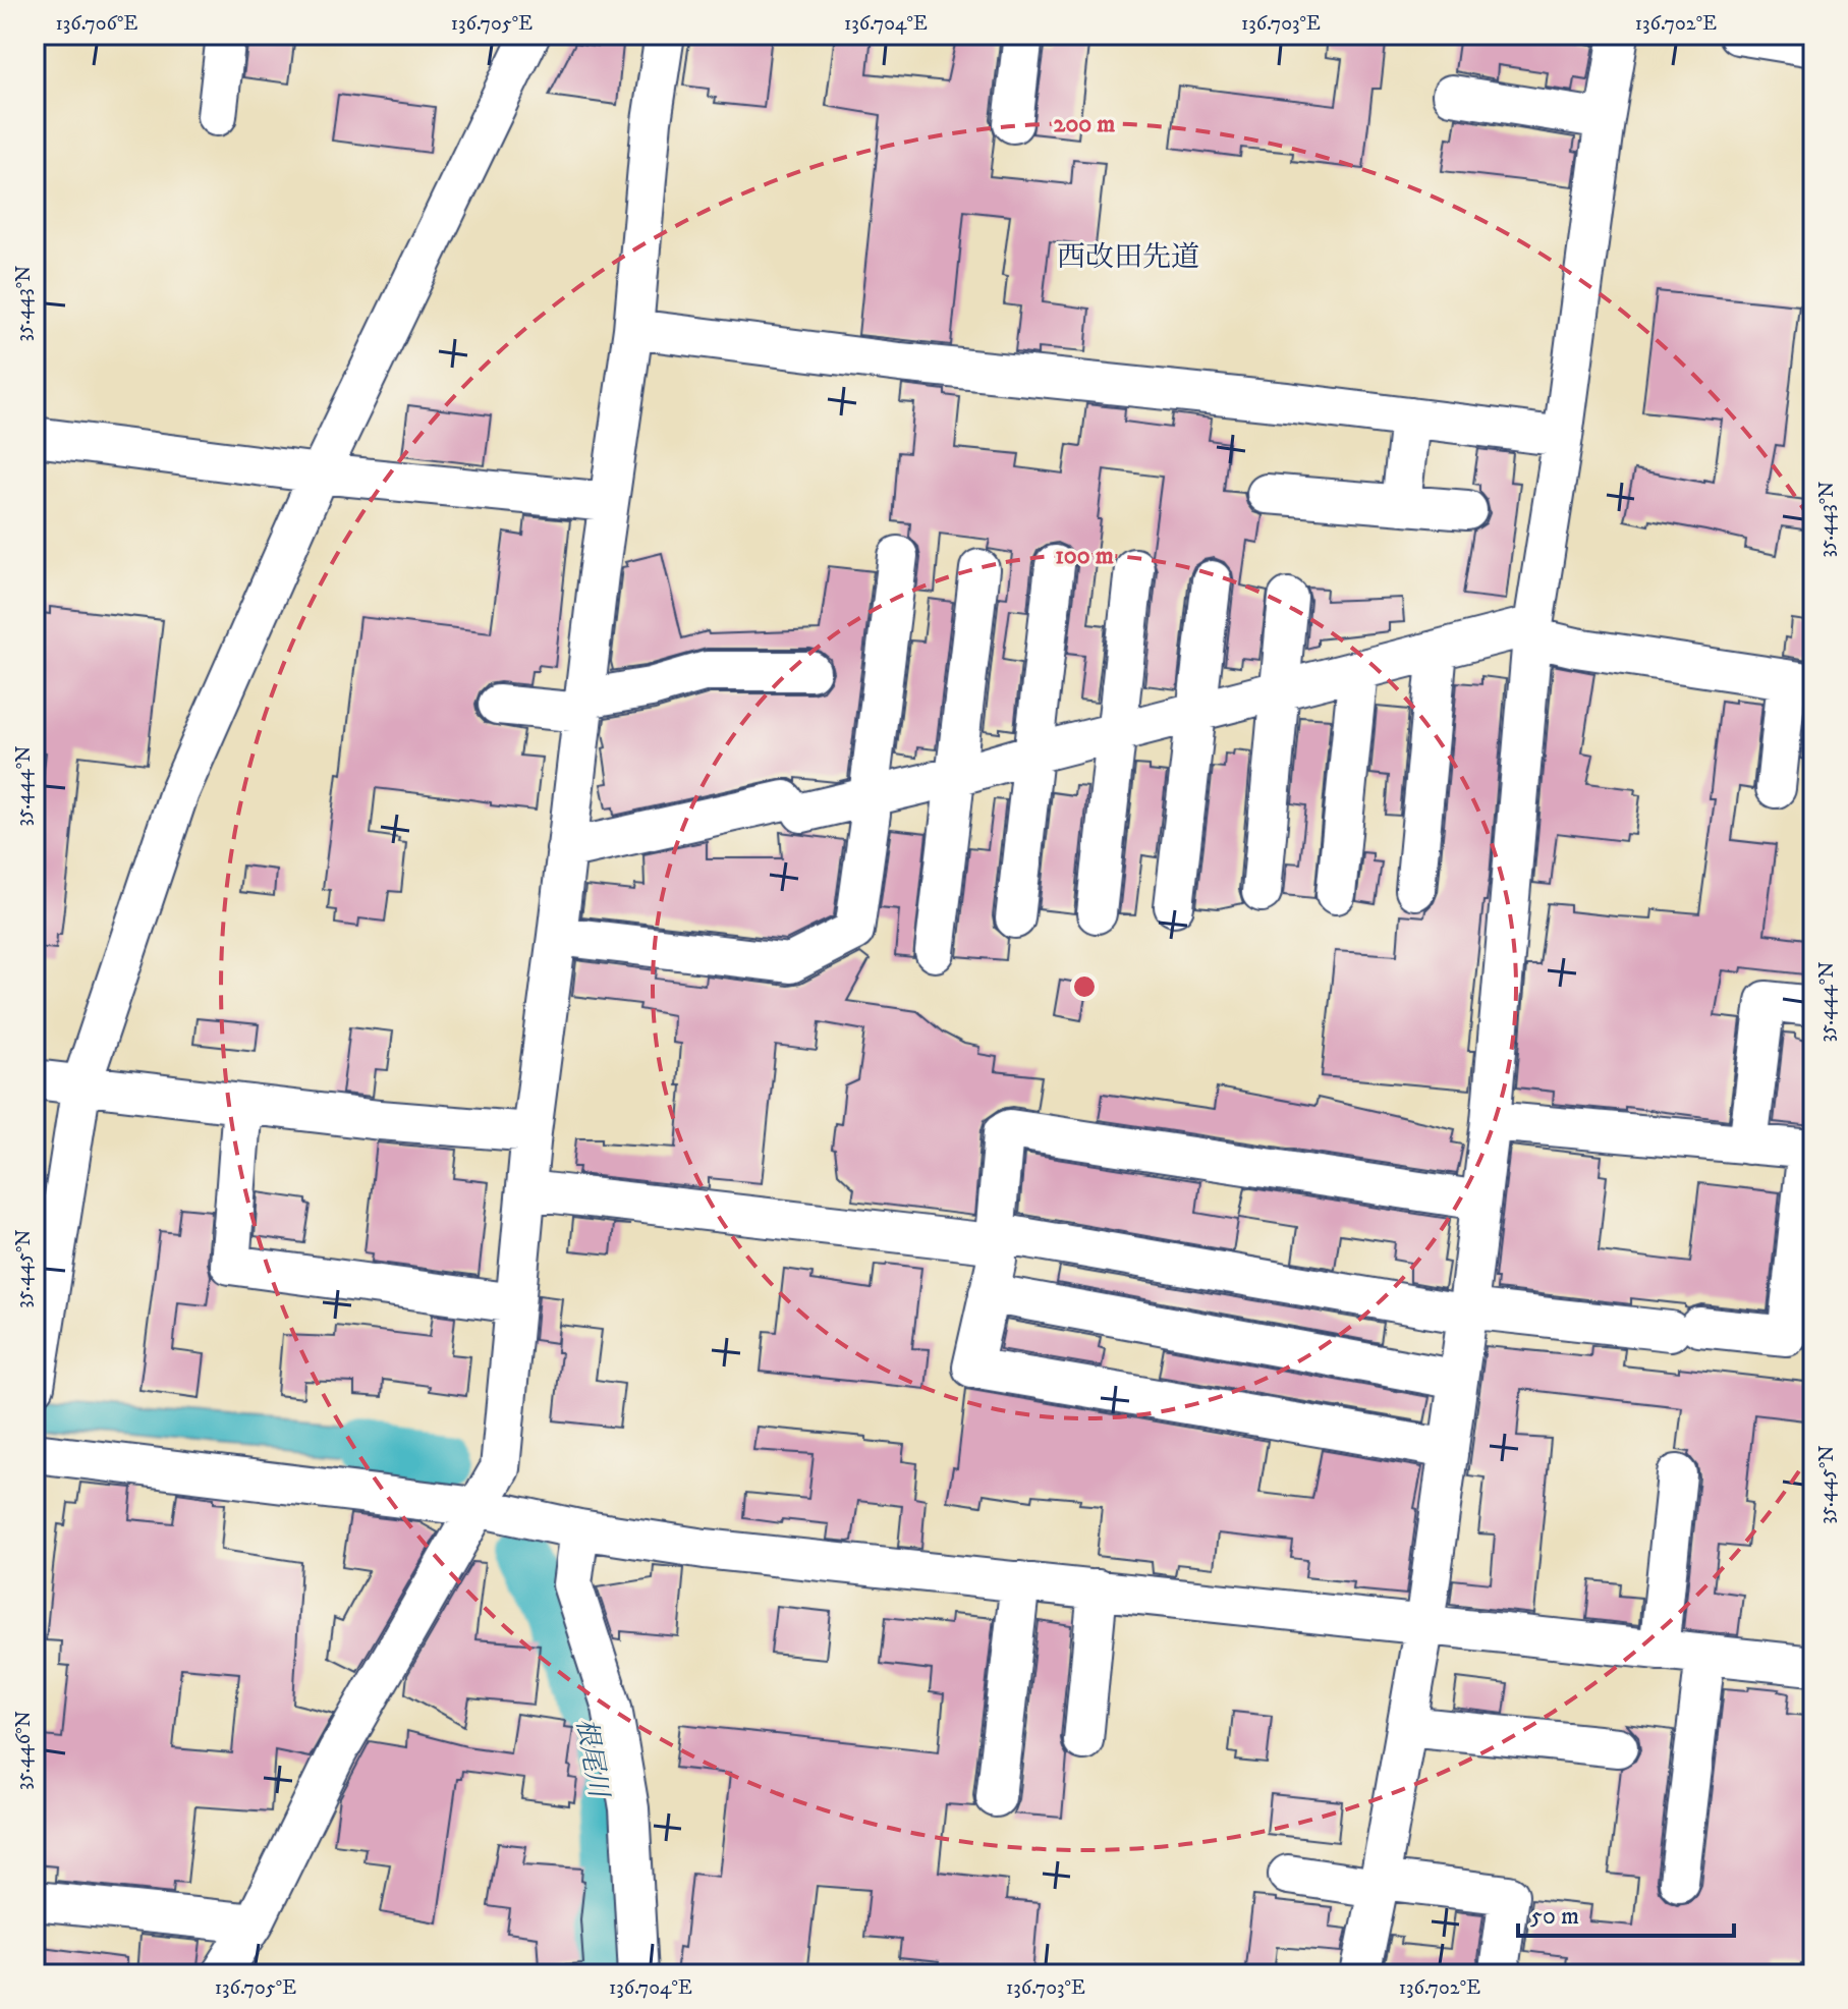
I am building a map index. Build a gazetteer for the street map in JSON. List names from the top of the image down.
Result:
{
  "districts": ["西改田先道"],
  "water": ["根尾川"],
  "scale_bar": "50 m",
  "coordinates": [
    "136.706°E",
    "136.705°E",
    "136.704°E",
    "136.703°E",
    "136.702°E",
    "35.443°N",
    "35.444°N",
    "35.445°N",
    "35.446°N"
  ],
  "rings": ["200 m", "100 m"]
}
